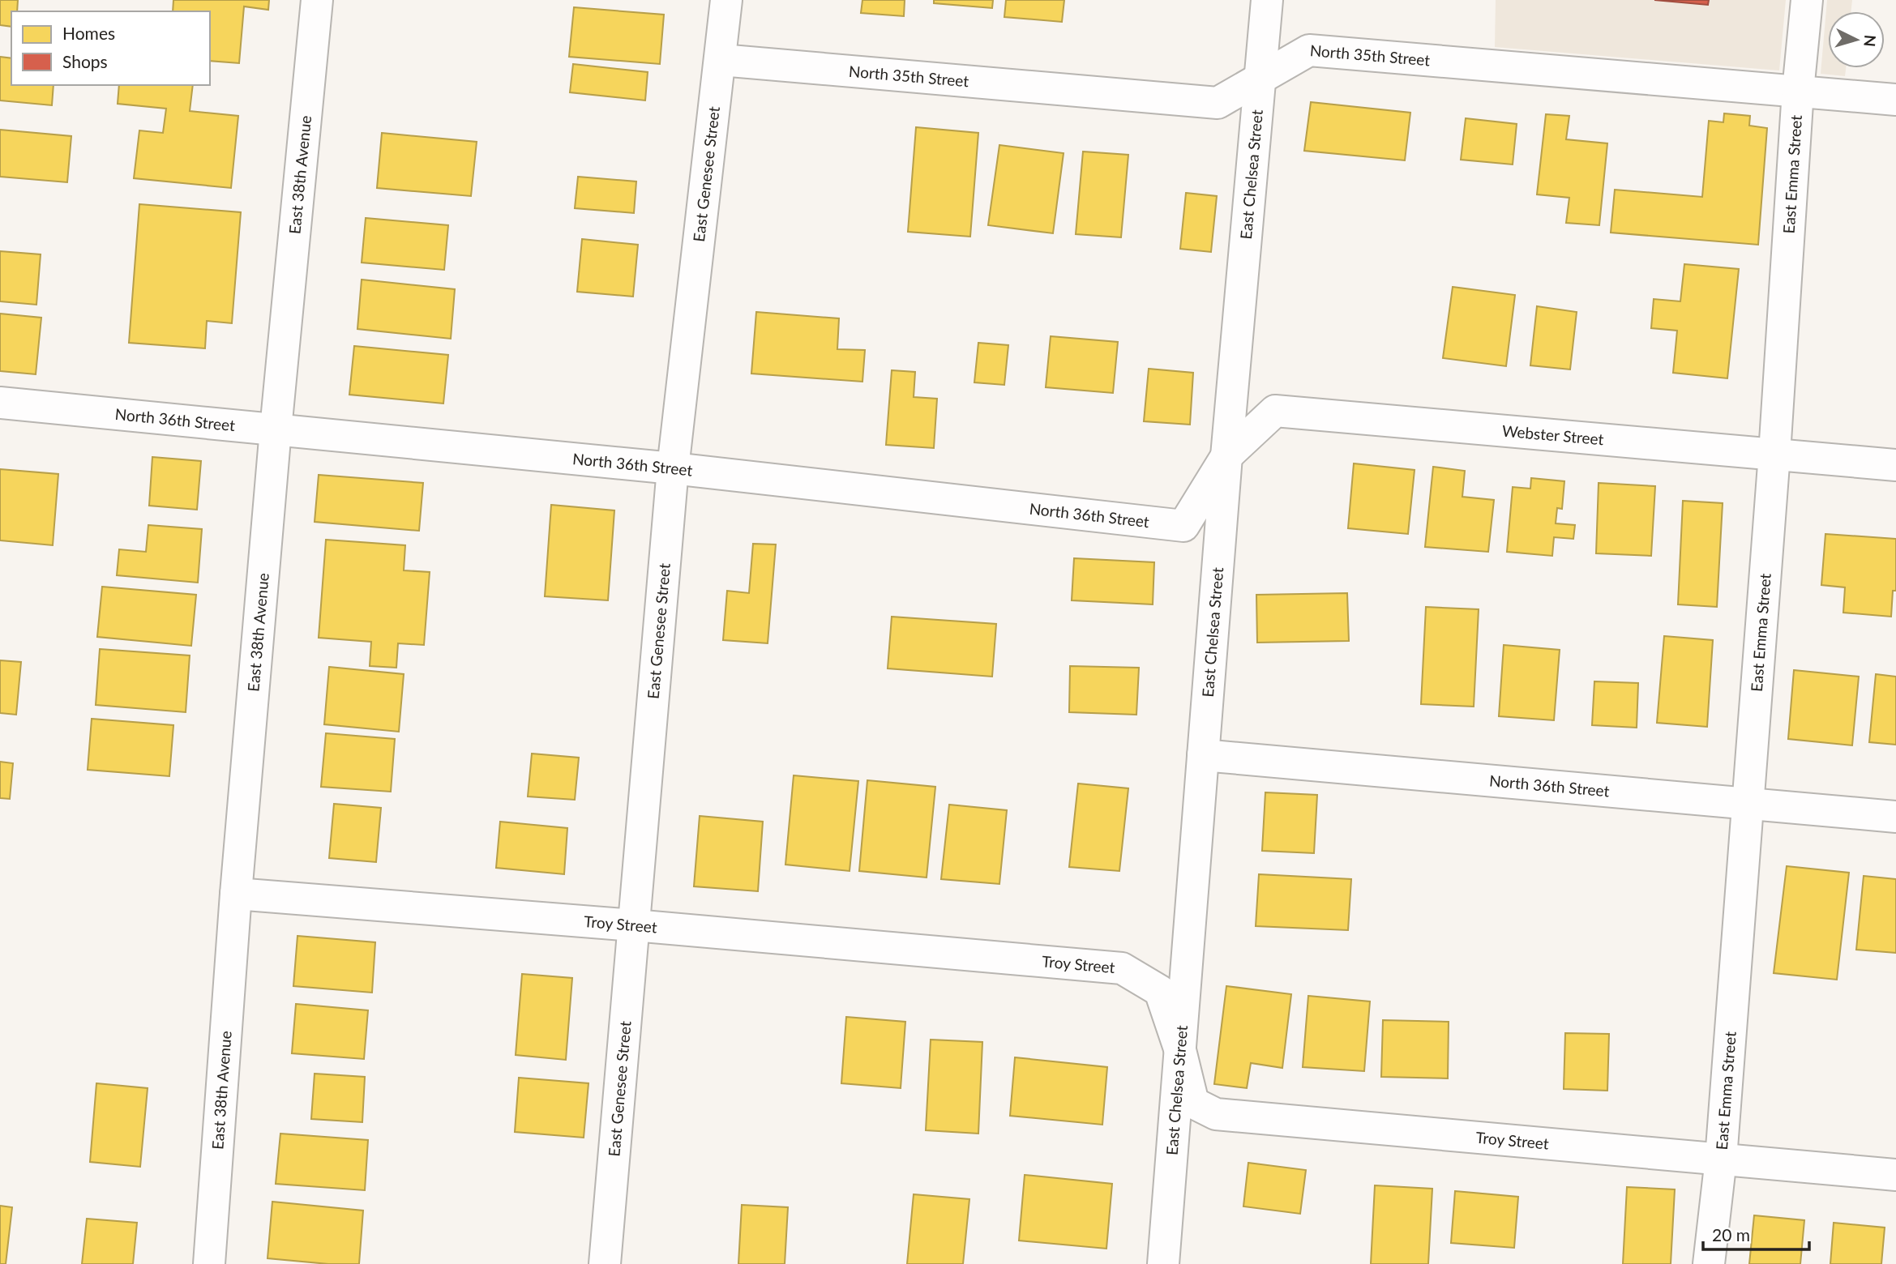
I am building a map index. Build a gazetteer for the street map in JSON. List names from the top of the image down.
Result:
{
  "streets": {
    "street": [
      "North 35th Street",
      "East 38th Avenue",
      "East Genesee Street",
      "East Chelsea Street",
      "East Emma Street",
      "North 36th Street",
      "Webster Street",
      "Troy Street"
    ]
  },
  "crossings": [
    ["North 35th Street", "East Genesee Street"],
    ["North 35th Street", "East Chelsea Street"],
    ["North 35th Street", "East Emma Street"],
    ["East 38th Avenue", "North 36th Street"],
    ["East 38th Avenue", "Troy Street"],
    ["East Genesee Street", "North 36th Street"],
    ["East Genesee Street", "Troy Street"],
    ["East Chelsea Street", "North 36th Street"],
    ["East Chelsea Street", "Webster Street"],
    ["East Chelsea Street", "Troy Street"],
    ["East Emma Street", "North 36th Street"],
    ["East Emma Street", "Webster Street"],
    ["East Emma Street", "Troy Street"],
    ["North 36th Street", "Webster Street"]
  ],
  "legend": ["Homes", "Shops"],
  "scale_bar": "20 m",
  "north": "right"
}
